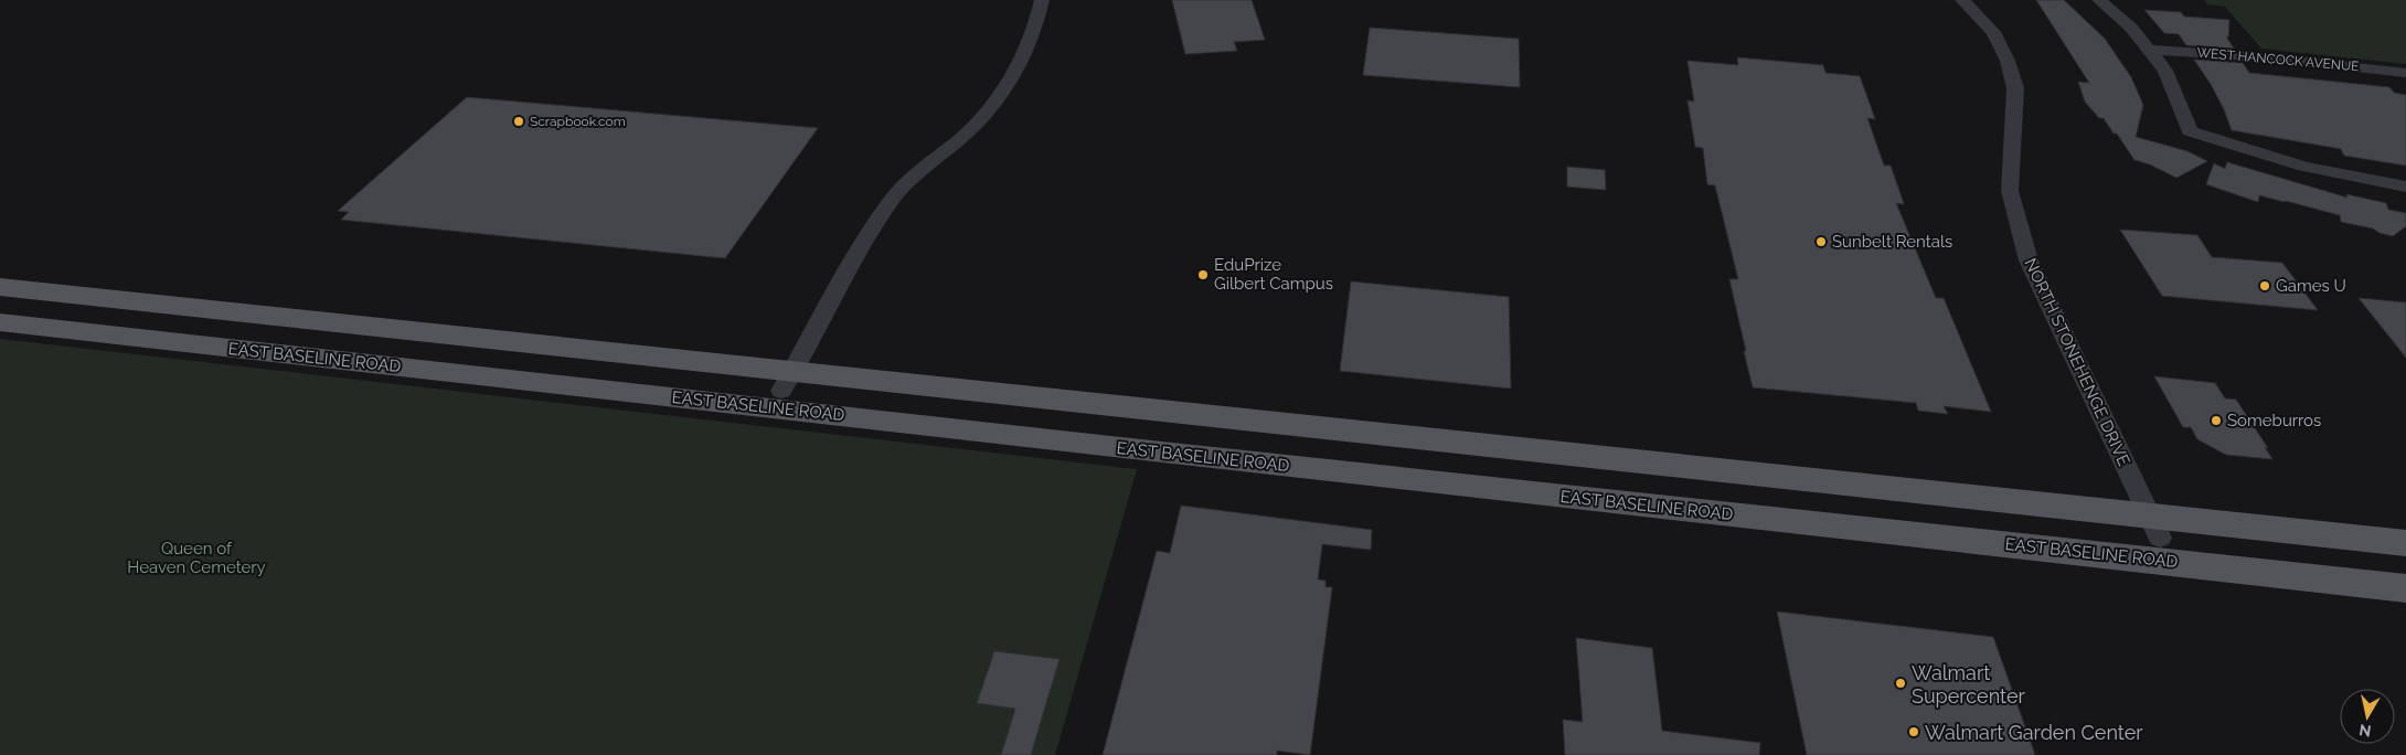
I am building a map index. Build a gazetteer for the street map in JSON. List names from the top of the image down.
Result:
{
  "streets": {
    "main road": ["EAST BASELINE ROAD"],
    "street": ["WEST HANCOCK AVENUE", "NORTH STONEHENGE DRIVE"]
  },
  "parks": ["Queen of Heaven Cemetery"],
  "places": [
    "Scrapbook.com",
    "Sunbelt Rentals",
    "EduPrize Gilbert Campus",
    "Games U",
    "Someburros",
    "Walmart Supercenter",
    "Walmart Garden Center"
  ],
  "north": "bottom"
}
